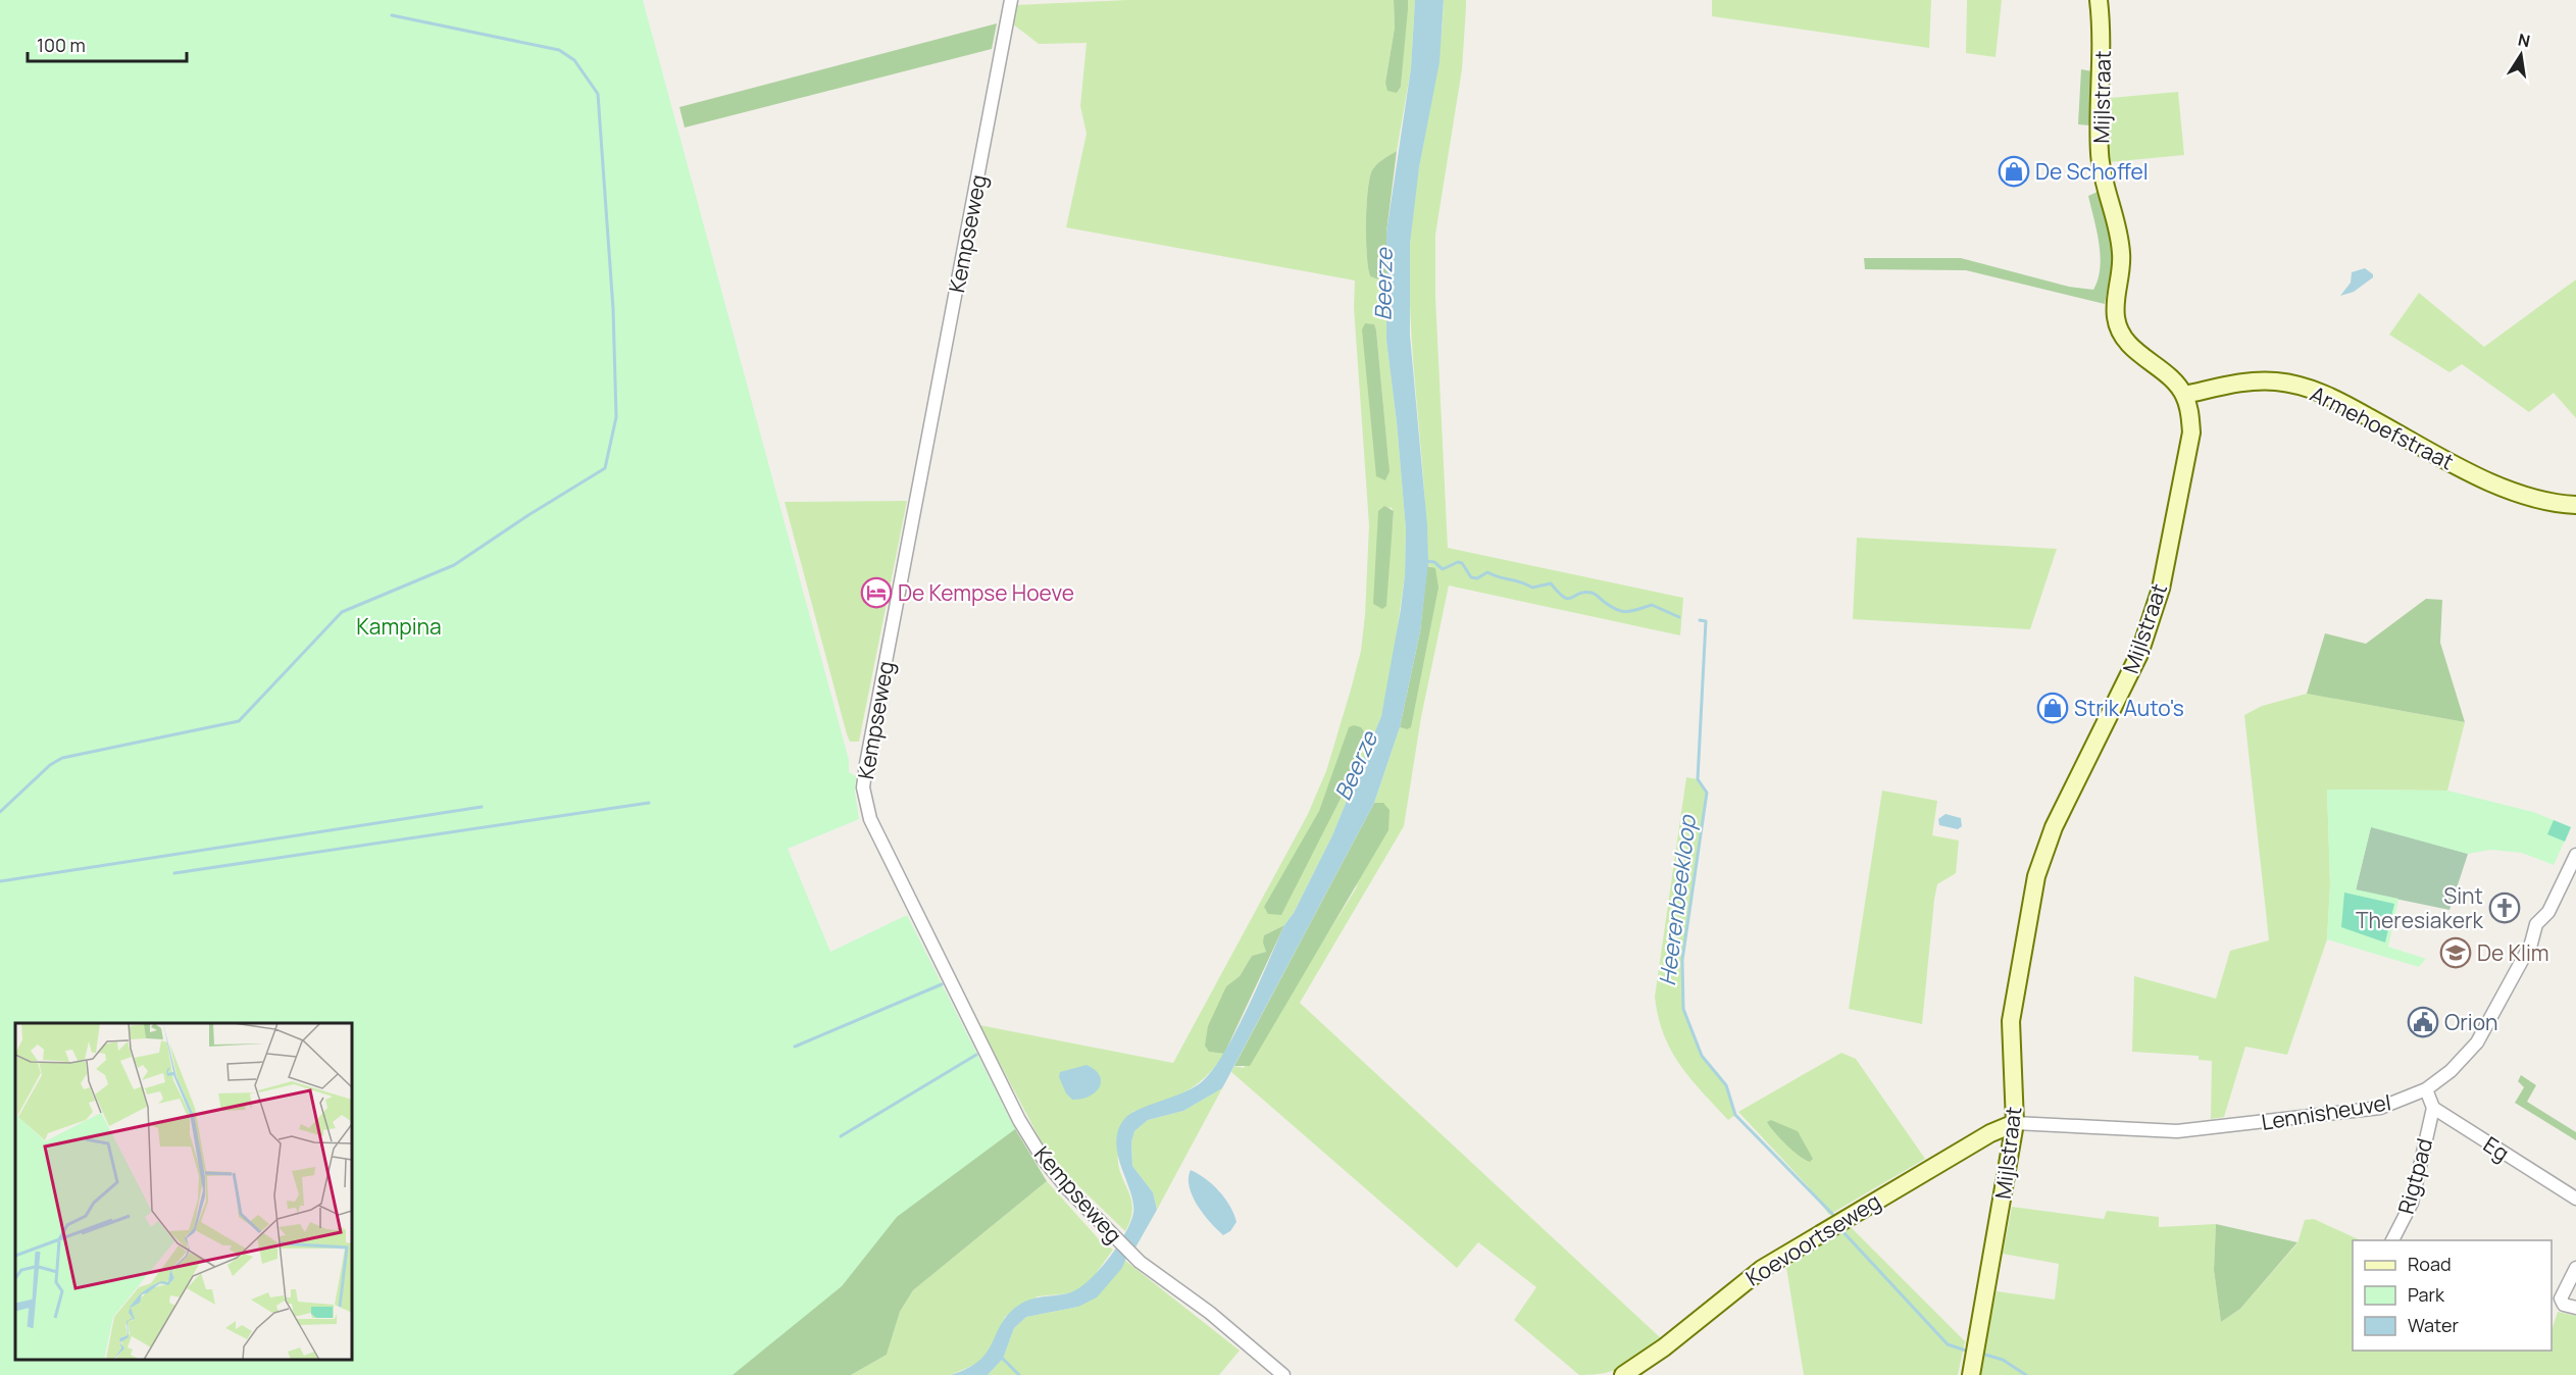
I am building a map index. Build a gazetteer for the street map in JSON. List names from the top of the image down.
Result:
{
  "streets": {
    "street": [
      "Mijlstraat",
      "Kempseweg",
      "Armehoefstraat",
      "Lennisheuvel",
      "Eg",
      "Rigtpad",
      "Koevoortseweg"
    ]
  },
  "crossings": [
    ["Mijlstraat", "Armehoefstraat"],
    ["Mijlstraat", "Lennisheuvel"],
    ["Mijlstraat", "Koevoortseweg"],
    ["Lennisheuvel", "Koevoortseweg"],
    ["Eg", "Rigtpad"]
  ],
  "water": ["Beerze", "Heerenbeekloop"],
  "parks": ["Kampina"],
  "places": {
    "shop": ["De Schoffel", "Strik Auto's"],
    "hotel": ["De Kempse Hoeve"],
    "church": ["Sint Theresiakerk"],
    "school or university": ["De Klim"],
    "public building": ["Orion"]
  },
  "legend": ["Road", "Park", "Water"],
  "scale_bar": "100 m",
  "north": "top"
}
